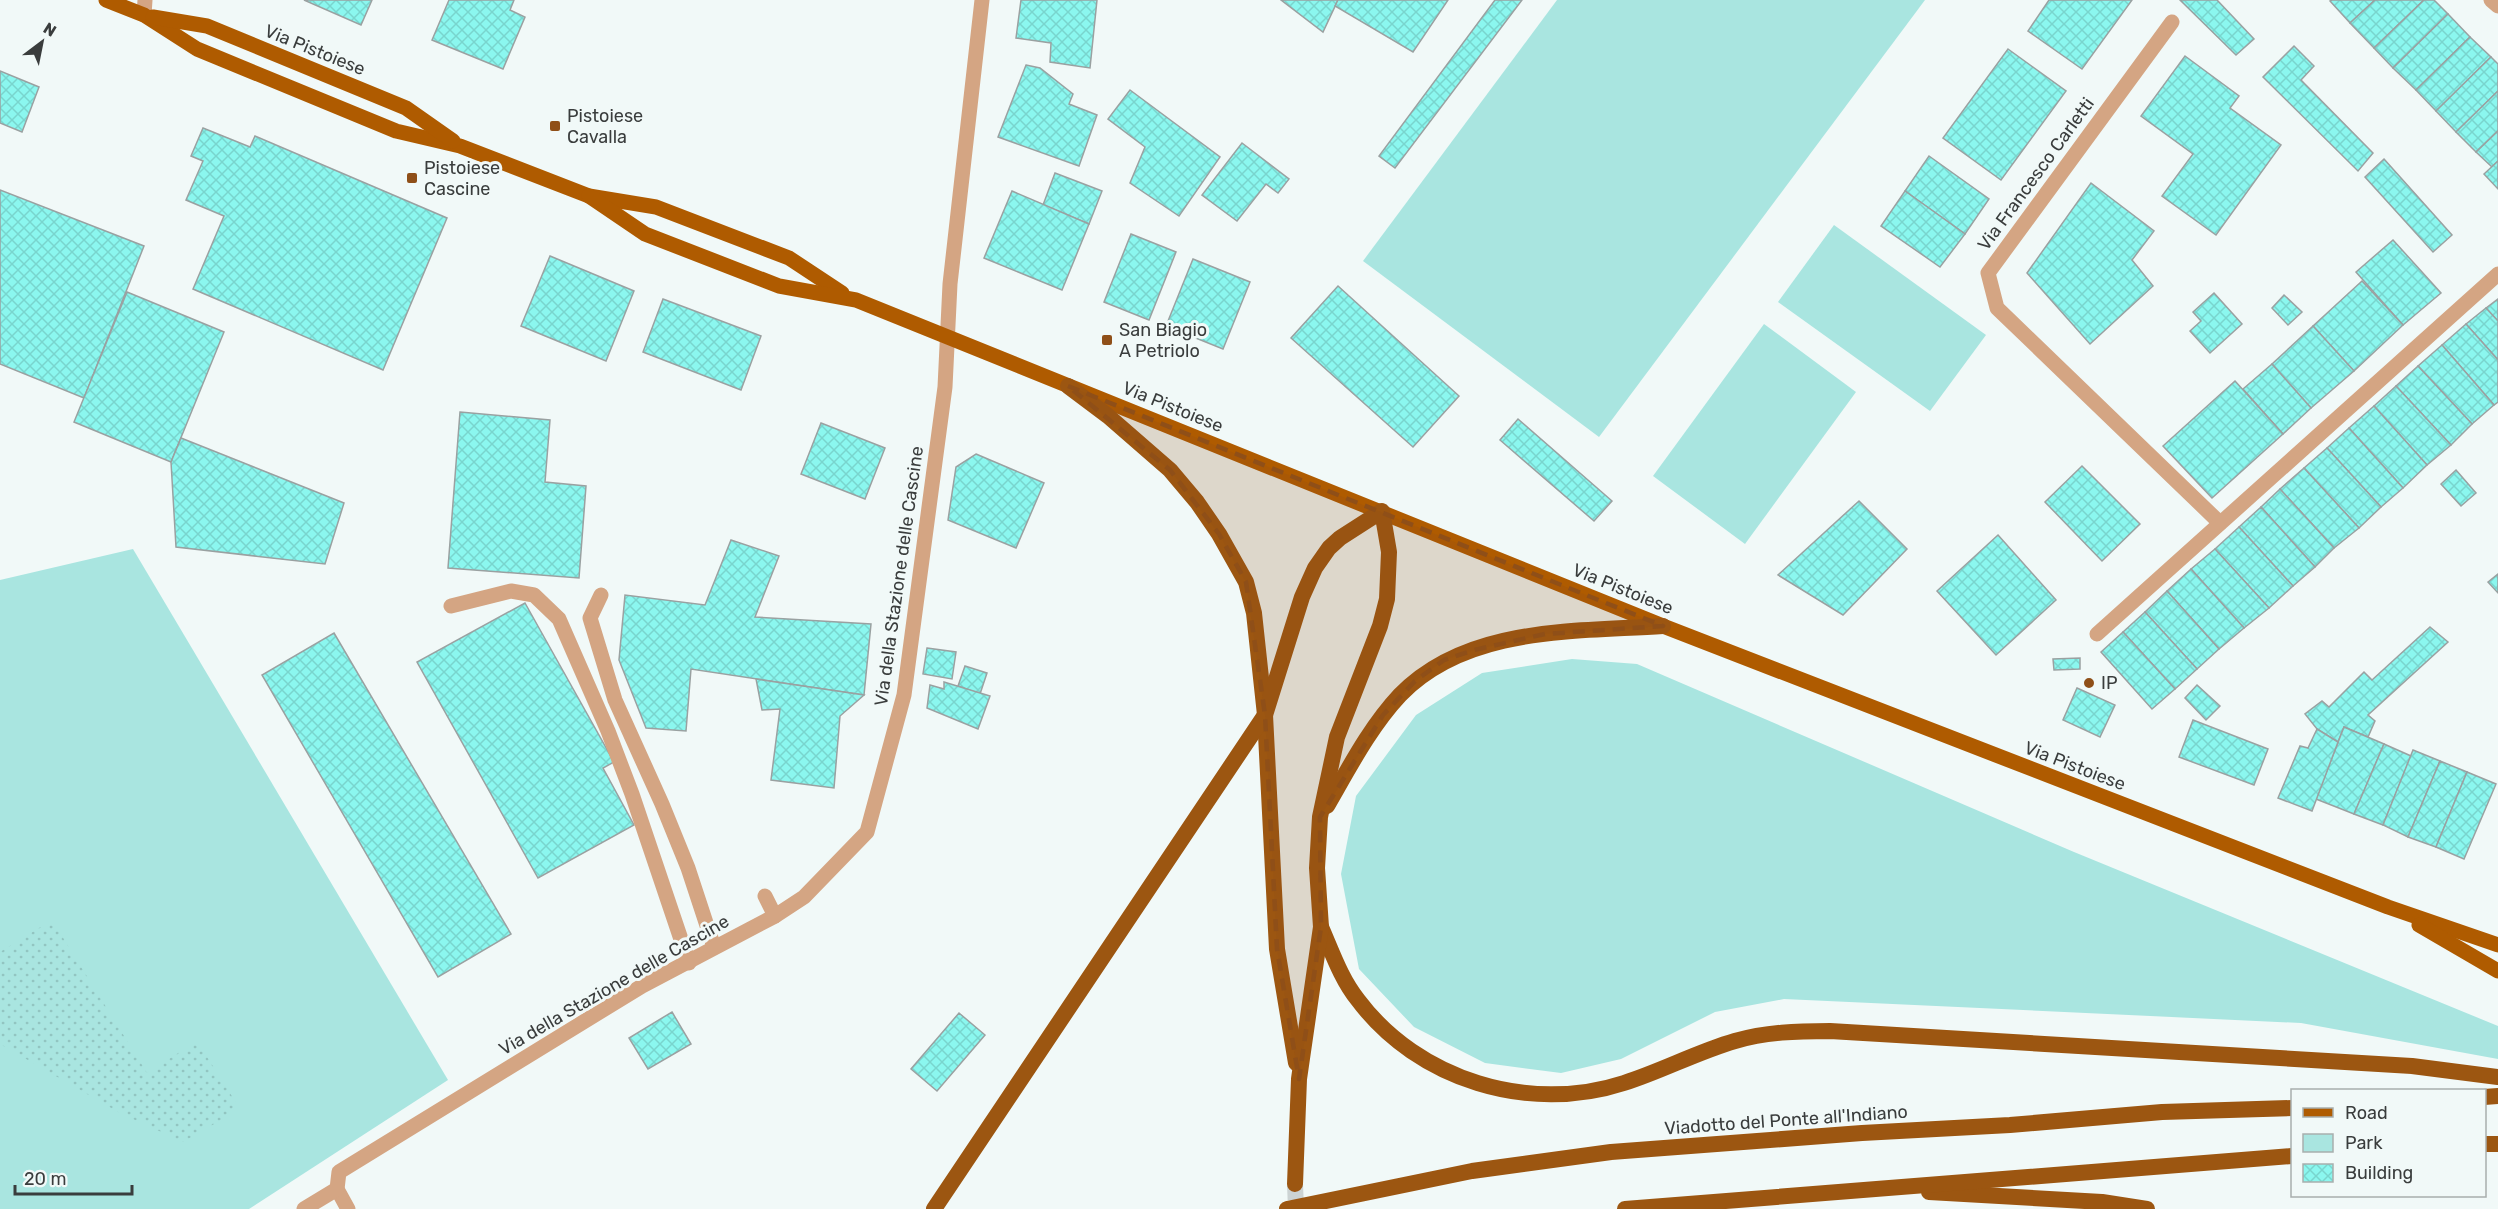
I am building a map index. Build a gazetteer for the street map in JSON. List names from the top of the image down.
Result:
{
  "streets": {
    "highway": ["Viadotto del Ponte all'Indiano"],
    "main road": ["Via Pistoiese"],
    "street": ["Via Francesco Carletti", "Via della Stazione delle Cascine"]
  },
  "crossings": [
    ["Via Pistoiese", "Via della Stazione delle Cascine"]
  ],
  "places": {
    "transit": ["Pistoiese Cavalla", "Pistoiese Cascine", "San Biagio A Petriolo"],
    "other": ["IP"]
  },
  "legend": ["Road", "Park", "Building"],
  "scale_bar": "20 m",
  "north": "top right"
}
